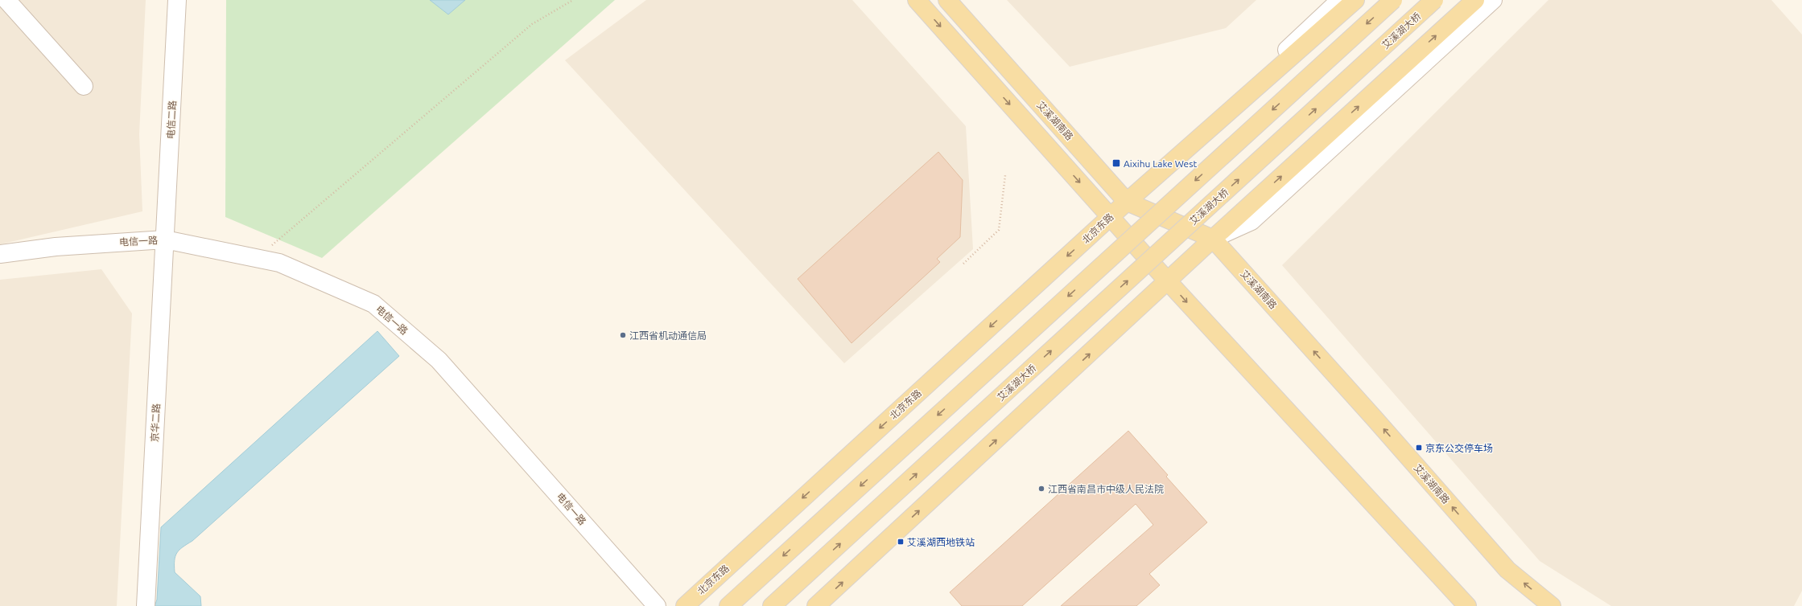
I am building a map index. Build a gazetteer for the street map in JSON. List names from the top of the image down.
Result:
{
  "streets": {
    "main road": ["艾溪湖大桥", "艾溪湖南路", "北京东路"],
    "street": ["电信二路", "电信一路", "京华二路"]
  },
  "crossings": [
    ["电信二路", "电信一路"],
    ["电信二路", "京华二路"],
    ["艾溪湖南路", "北京东路"],
    ["电信一路", "京华二路"]
  ],
  "places": {
    "transit": ["Aixihu Lake West", "京东公交停车场", "艾溪湖西地铁站"],
    "other": ["江西省机动通信局", "江西省南昌市中级人民法院"]
  }
}
